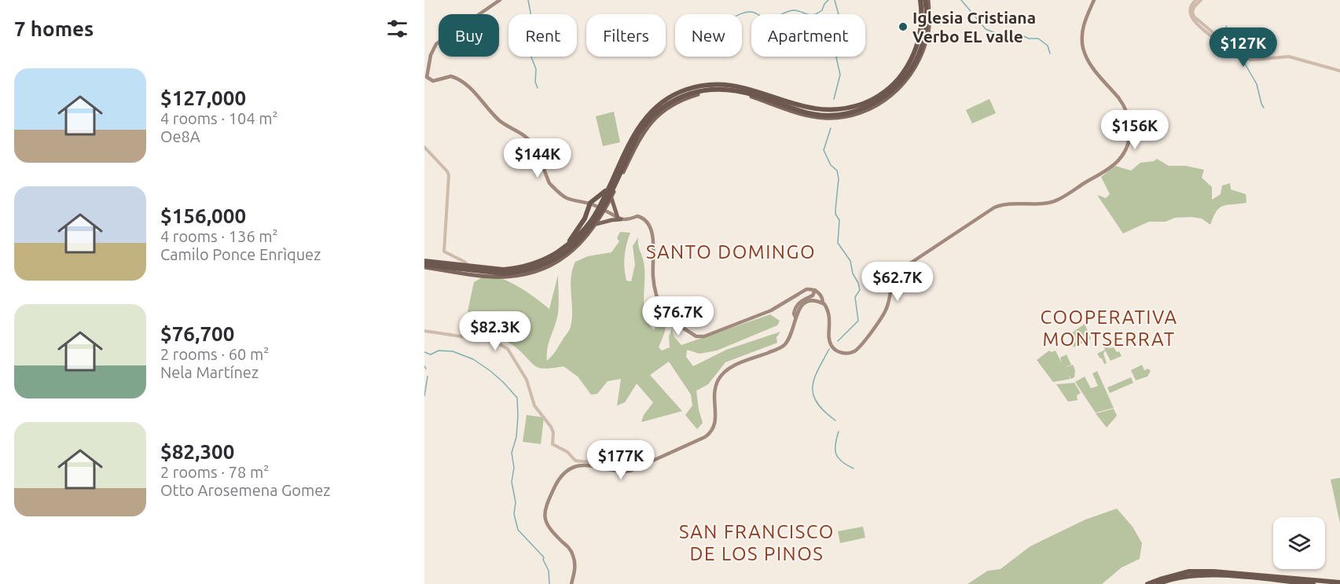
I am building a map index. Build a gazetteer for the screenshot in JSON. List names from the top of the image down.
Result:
{
  "districts": ["SANTO DOMINGO", "COOPERATIVA MONTSERRAT", "SAN FRANCISCO DE LOS PINOS"],
  "places": ["Iglesia Cristiana Verbo EL valle"],
  "page": {
    "heading": "7 homes",
    "chip": [
      "Buy",
      "Rent",
      "Filters",
      "New",
      "Apartment"
    ],
    "price": [
      "$127K",
      "$156K",
      "$144K",
      "$62.7K",
      "$76.7K",
      "$82.3K",
      "$177K"
    ],
    "list": [
      {
        "name": "$127,000",
        "note": "4 rooms · 104 m² · Oe8A"
      },
      {
        "name": "$156,000",
        "note": "4 rooms · 136 m² · Camilo Ponce Enrìquez"
      },
      {
        "name": "$76,700",
        "note": "2 rooms · 60 m² · Nela Martínez"
      },
      {
        "name": "$82,300",
        "note": "2 rooms · 78 m² · Otto Arosemena Gomez"
      }
    ]
  }
}
